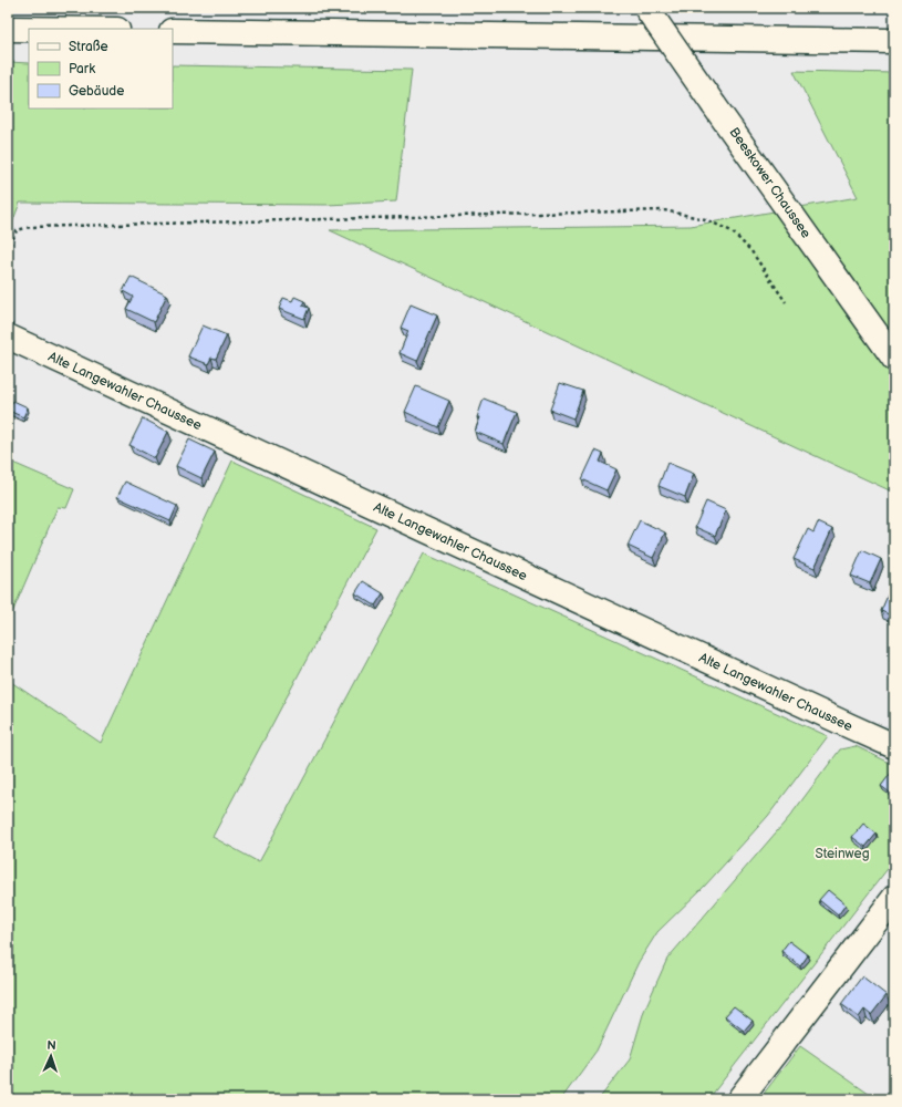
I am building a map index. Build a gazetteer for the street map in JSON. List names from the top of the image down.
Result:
{
  "streets": {
    "main road": ["Beeskower Chaussee", "Alte Langewahler Chaussee"]
  },
  "parks": ["Steinweg"],
  "legend": ["Straße", "Park", "Gebäude"],
  "north": "top"
}
